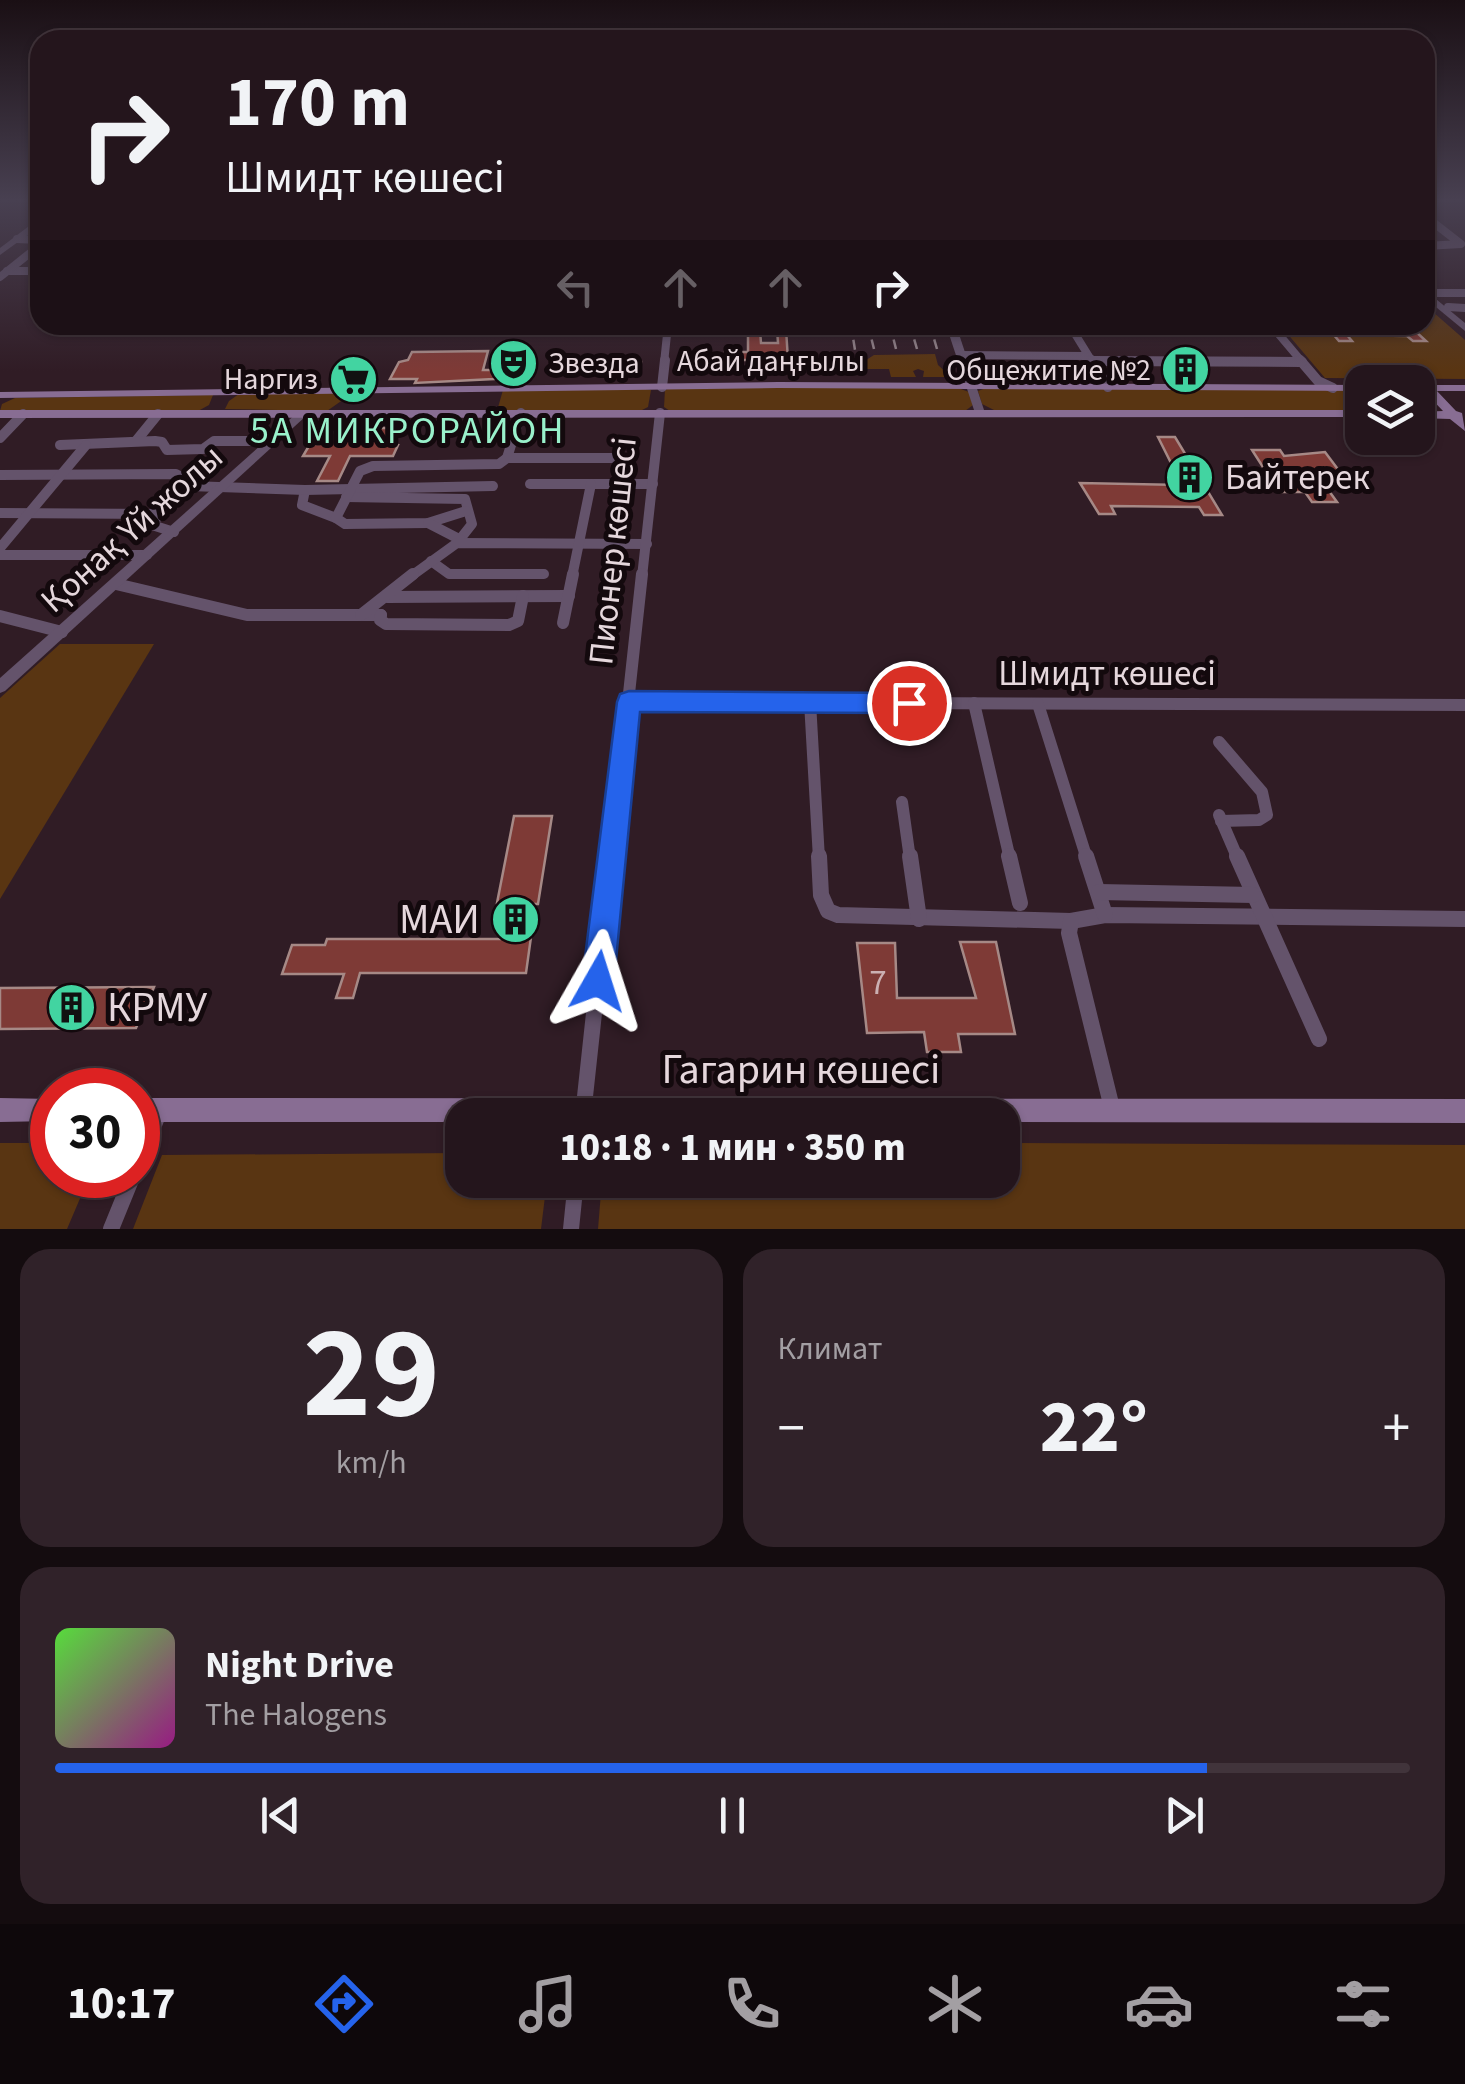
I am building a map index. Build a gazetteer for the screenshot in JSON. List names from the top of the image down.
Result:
{
  "streets": {
    "main road": ["Абай даңғылы", "Гагарин көшесі"],
    "street": ["Қонақ Үй жолы", "Пионер көшесі", "Шмидт көшесі"]
  },
  "crossings": [
    ["Абай даңғылы", "Қонақ Үй жолы"],
    ["Абай даңғылы", "Пионер көшесі"],
    ["Пионер көшесі", "Шмидт көшесі"]
  ],
  "districts": ["5А МИКРОРАЙОН"],
  "places": {
    "theatre": ["Звезда"],
    "building": [
      "Общежитие №2",
      "Байтерек",
      "МАИ",
      "КРМУ"
    ],
    "supermarket": ["Наргиз"]
  },
  "house_numbers": ["7"],
  "page": {
    "turn": ["170 m", "Шмидт көшесі"],
    "limit": "30",
    "trip": "10:18 · 1 мин · 350 m",
    "tile": [
      ["29", "km/h"],
      "Климат"
    ],
    "heat": ["−", "22°", "+"],
    "song": ["Night Drive", "The Halogens"],
    "tabs": "10:17"
  }
}
